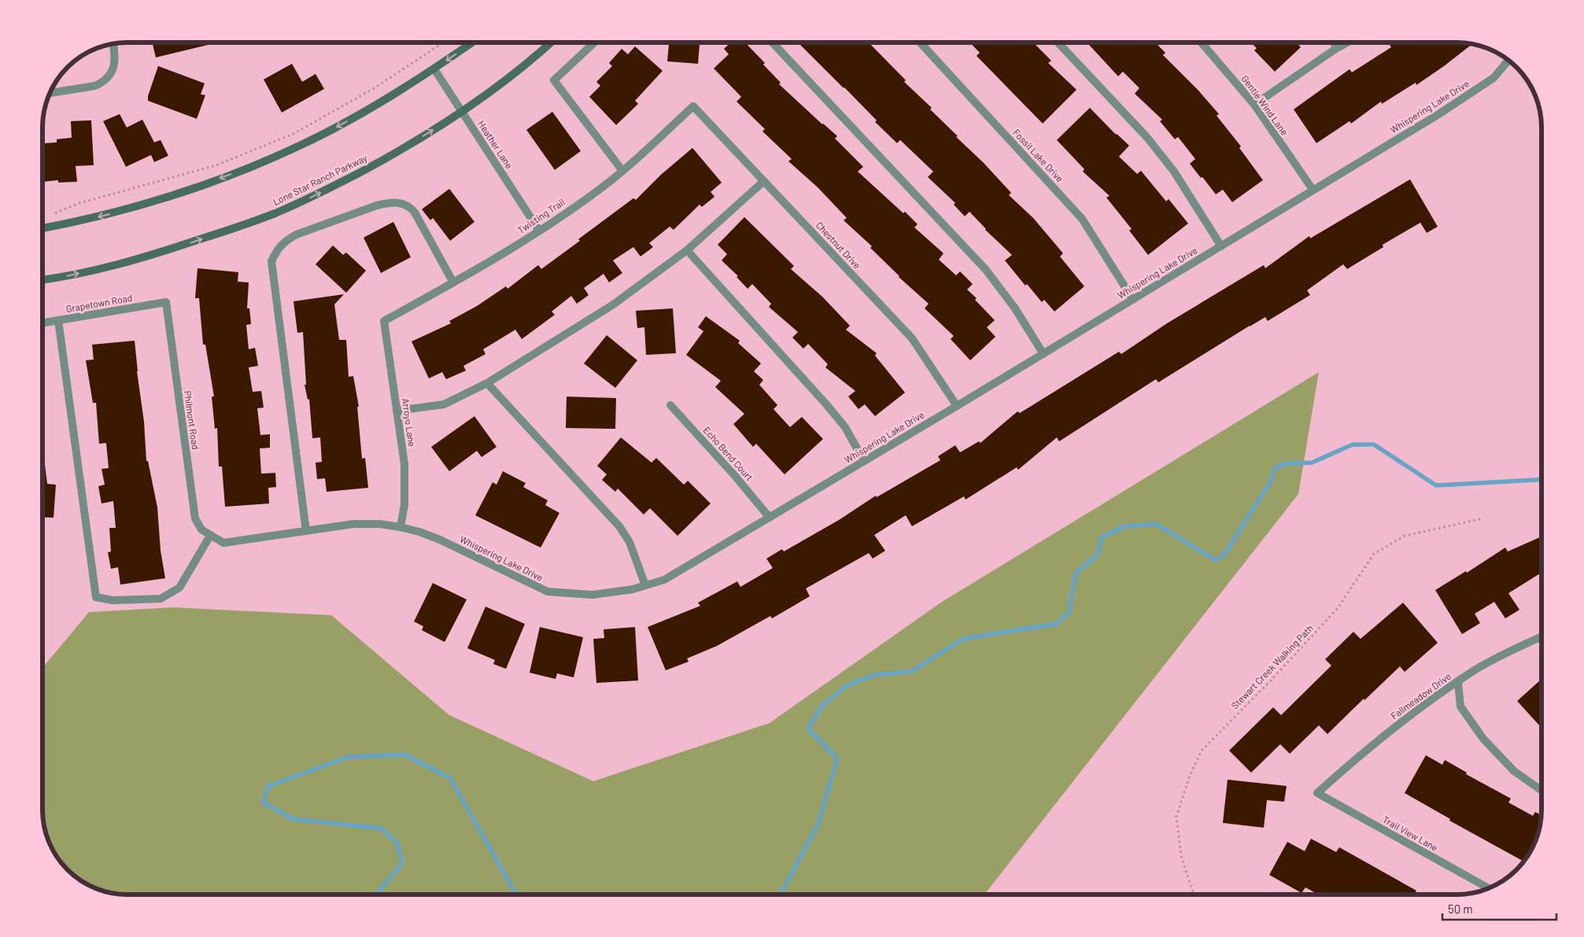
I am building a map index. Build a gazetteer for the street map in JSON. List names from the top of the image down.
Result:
{
  "streets": {
    "main road": ["Lone Star Ranch Parkway"],
    "street": [
      "Gentle Wind Lane",
      "Whispering Lake Drive",
      "Heather Lane",
      "Fossil Lake Drive",
      "Twisting Trail",
      "Chestnut Drive",
      "Grapetown Road",
      "Philmont Road",
      "Arroyo Lane",
      "Echo Bend Court",
      "Fallmeadow Drive",
      "Trail View Lane"
    ],
    "path": ["Stewart Creek Walking Path"]
  },
  "crossings": [
    ["Gentle Wind Lane", "Whispering Lake Drive"],
    ["Whispering Lake Drive", "Fossil Lake Drive"],
    ["Whispering Lake Drive", "Chestnut Drive"],
    ["Whispering Lake Drive", "Philmont Road"],
    ["Whispering Lake Drive", "Arroyo Lane"],
    ["Whispering Lake Drive", "Echo Bend Court"],
    ["Heather Lane", "Lone Star Ranch Parkway"],
    ["Heather Lane", "Twisting Trail"],
    ["Twisting Trail", "Chestnut Drive"],
    ["Twisting Trail", "Arroyo Lane"],
    ["Grapetown Road", "Philmont Road"],
    ["Fallmeadow Drive", "Trail View Lane"]
  ],
  "scale_bar": "50 m"
}
